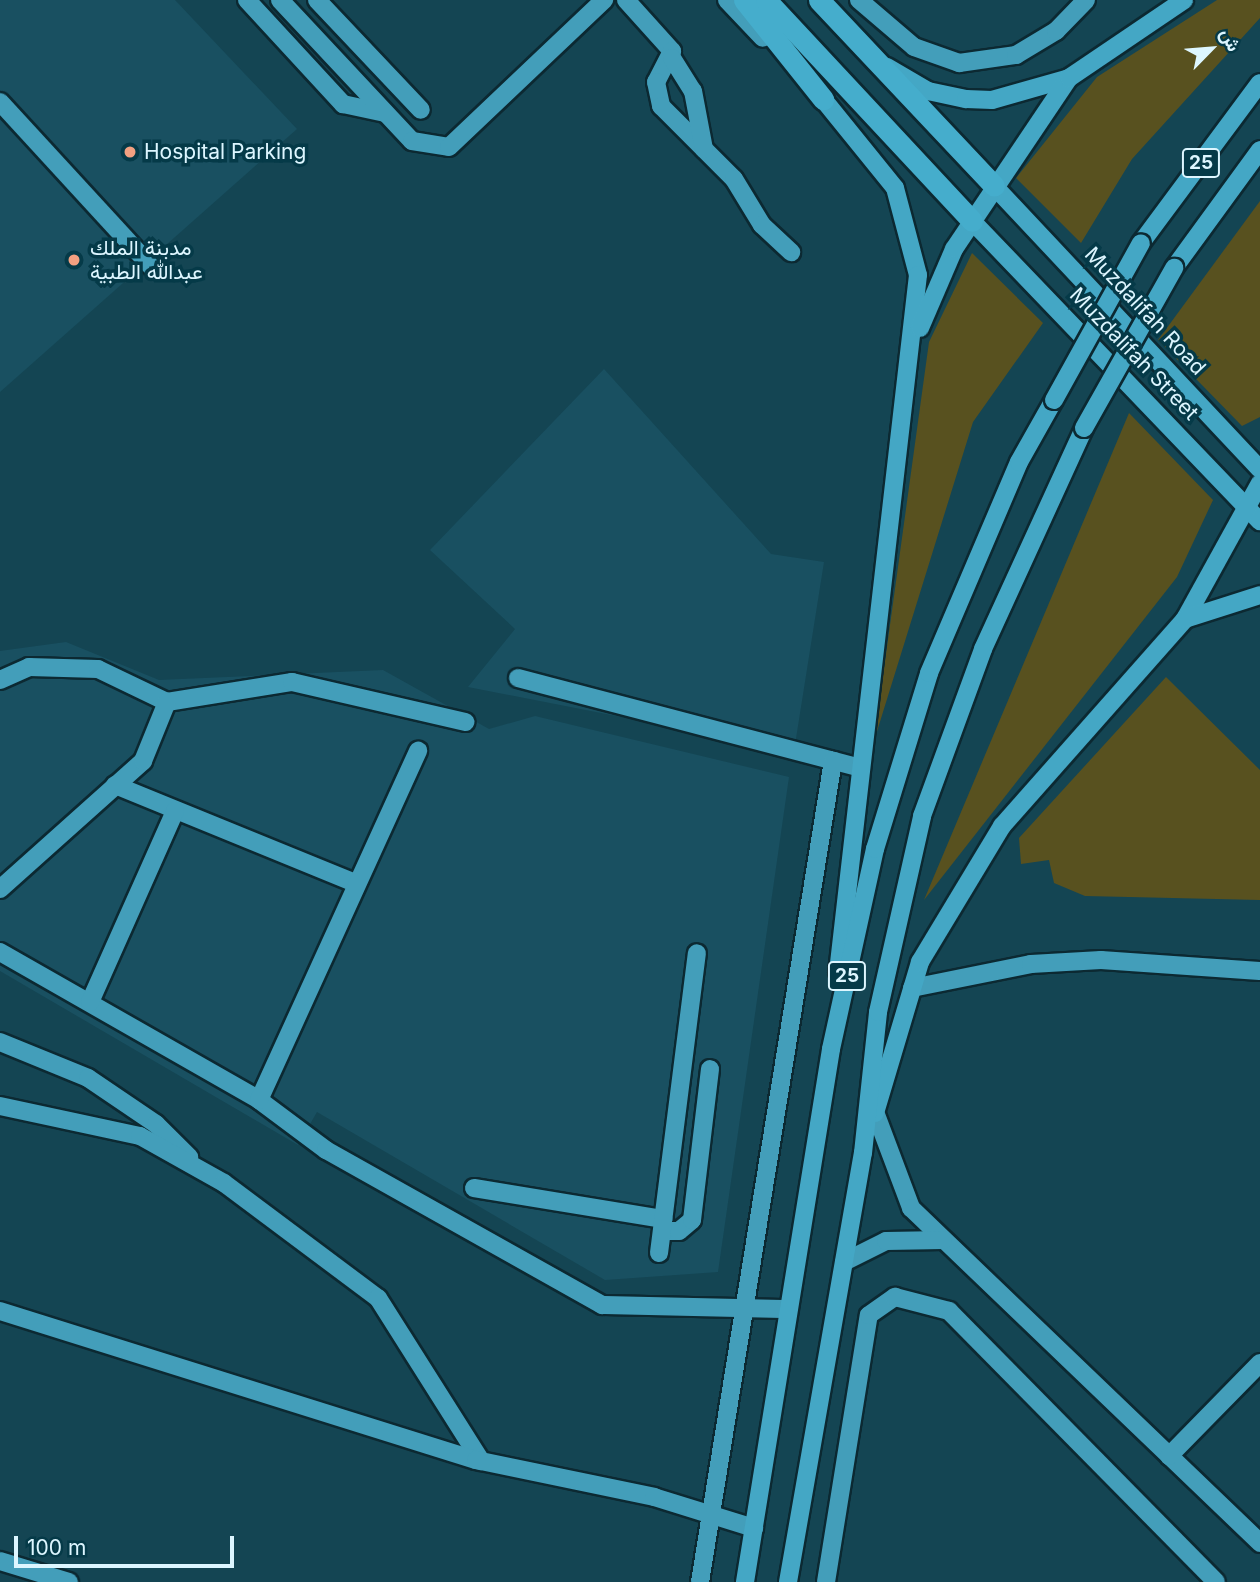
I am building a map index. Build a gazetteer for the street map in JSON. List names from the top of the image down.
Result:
{
  "streets": {
    "main road": ["25", "Muzdalifah Road", "Muzdalifah Street"]
  },
  "places": ["Hospital Parking", "مدينة الملك عبدالله الطبية"],
  "scale_bar": "100 m",
  "north": "top right"
}
